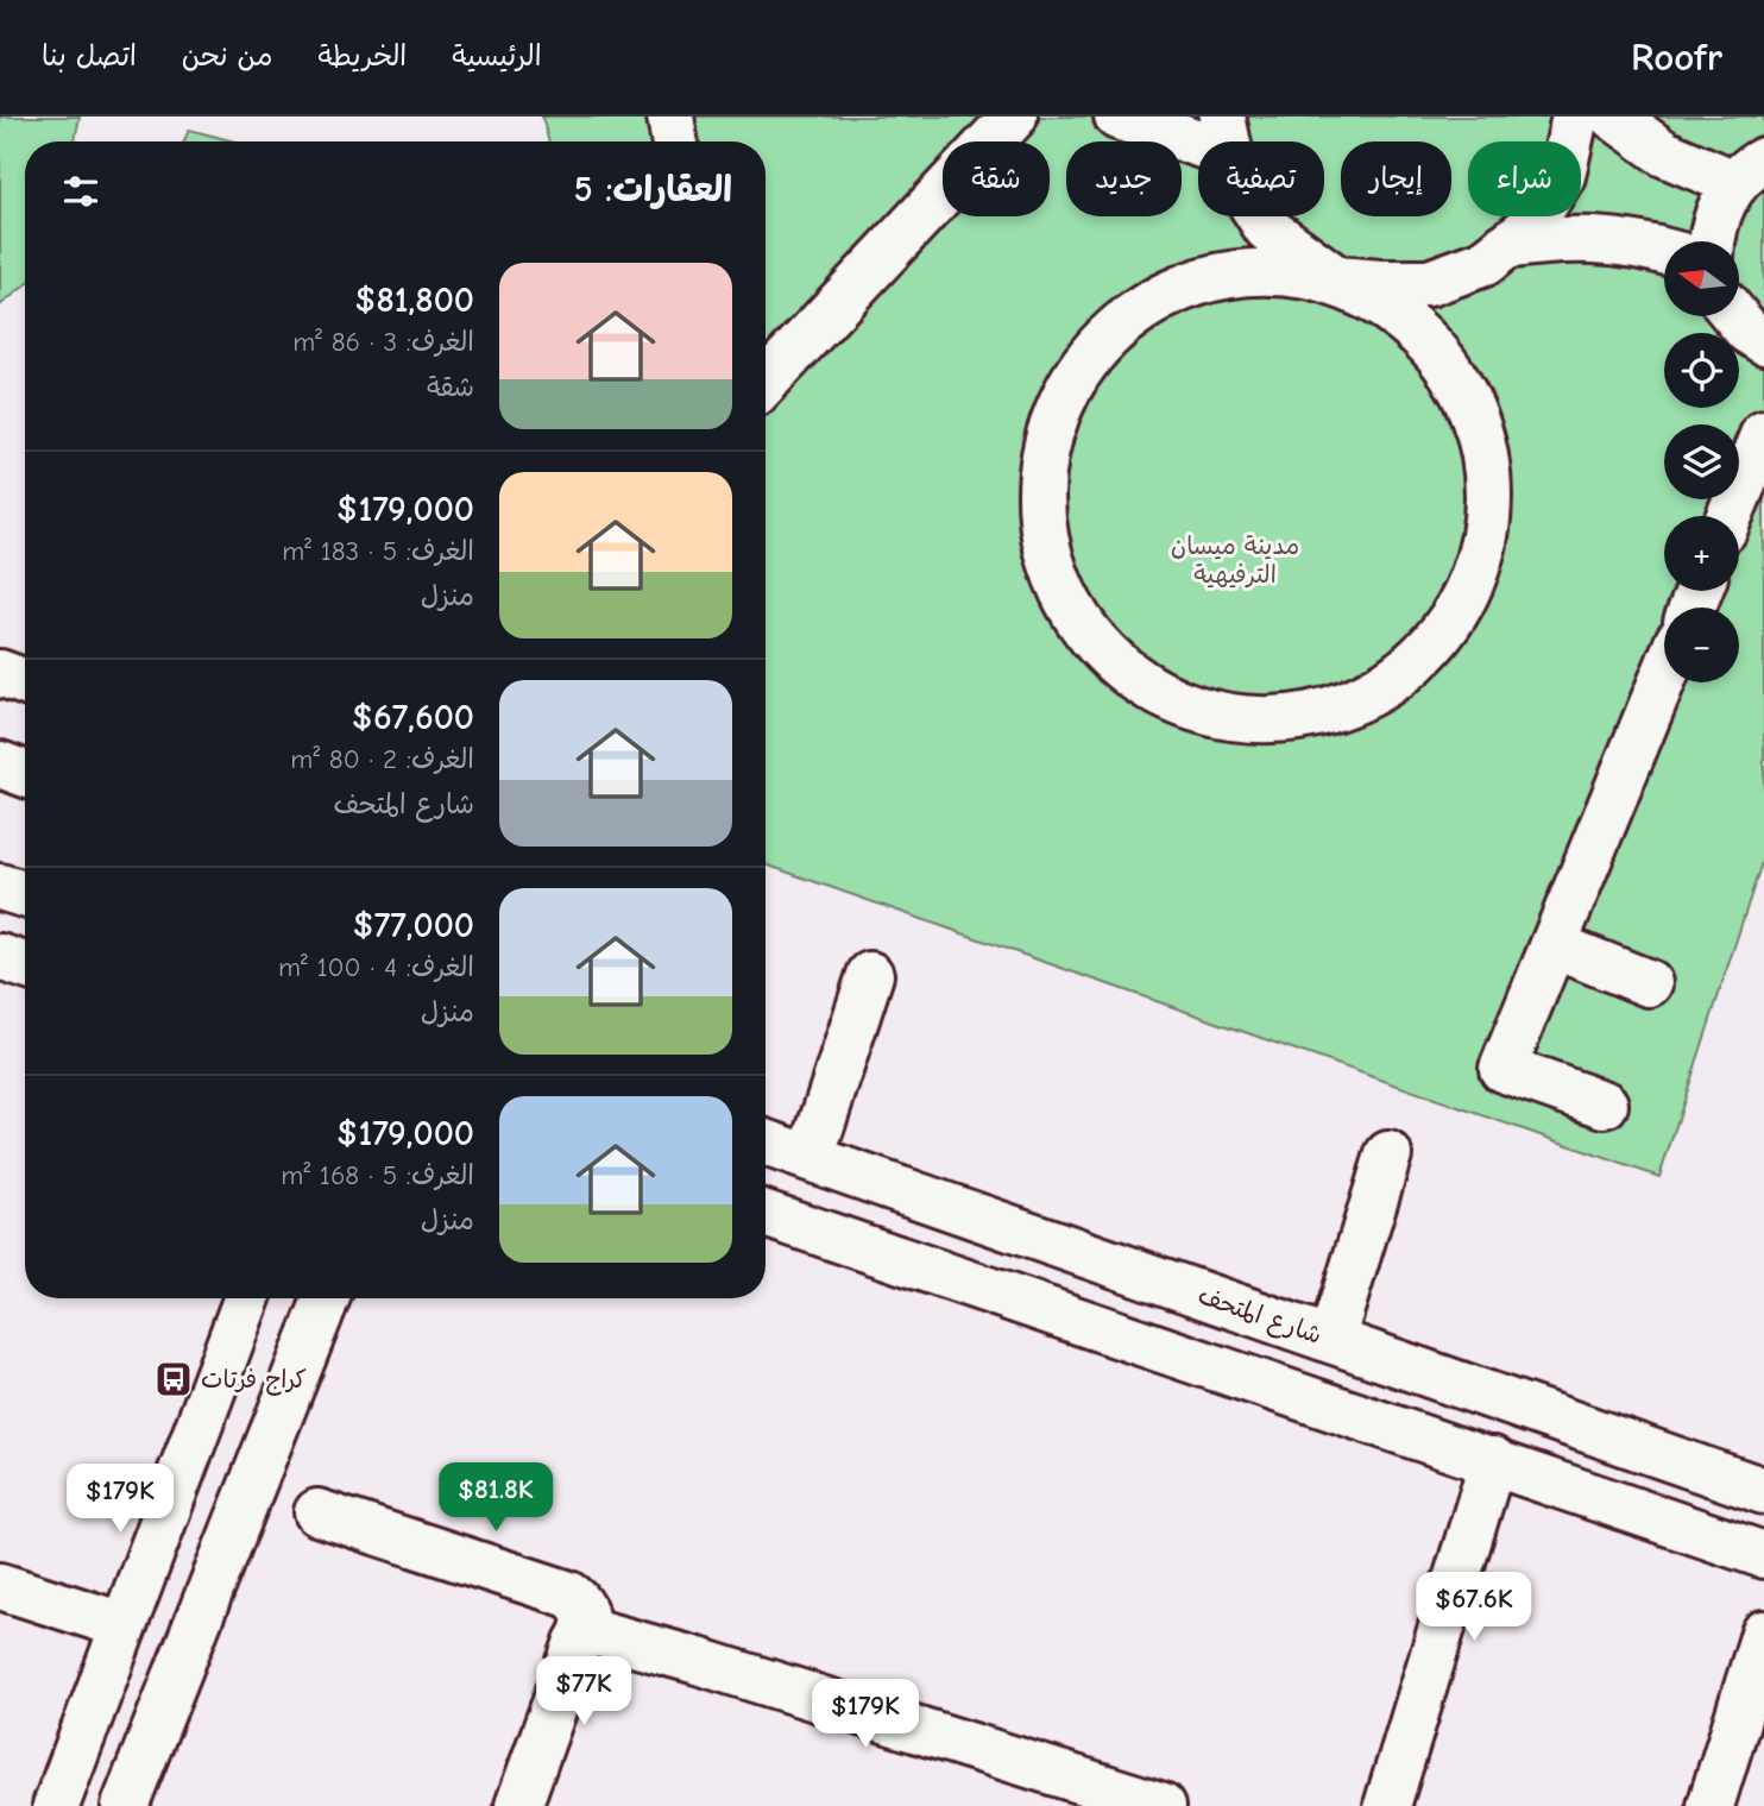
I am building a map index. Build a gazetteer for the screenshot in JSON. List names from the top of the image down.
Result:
{
  "streets": {
    "street": ["شارع المتحف"]
  },
  "parks": ["مدينة ميسان الترفيهية"],
  "places": {
    "bus stop": ["كراج فرتات"]
  },
  "north": "left",
  "page": {
    "header": "Roofr",
    "nav": [
      "الرئيسية",
      "الخريطة",
      "من نحن",
      "اتصل بنا"
    ],
    "chip": [
      "شراء",
      "إيجار",
      "تصفية",
      "جديد",
      "شقة"
    ],
    "heading": "العقارات: 5",
    "map_buttons": ["+", "−"],
    "list": [
      {
        "name": "$81,800",
        "note": "الغرف: 3 · 86 m² · شقة"
      },
      {
        "name": "$179,000",
        "note": "الغرف: 5 · 183 m² · منزل"
      },
      {
        "name": "$67,600",
        "note": "الغرف: 2 · 80 m² · شارع المتحف"
      },
      {
        "name": "$77,000",
        "note": "الغرف: 4 · 100 m² · منزل"
      },
      {
        "name": "$179,000",
        "note": "الغرف: 5 · 168 m² · منزل"
      }
    ],
    "price": [
      "$81.8K",
      "$179K",
      "$67.6K",
      "$77K",
      "$179K"
    ]
  }
}
